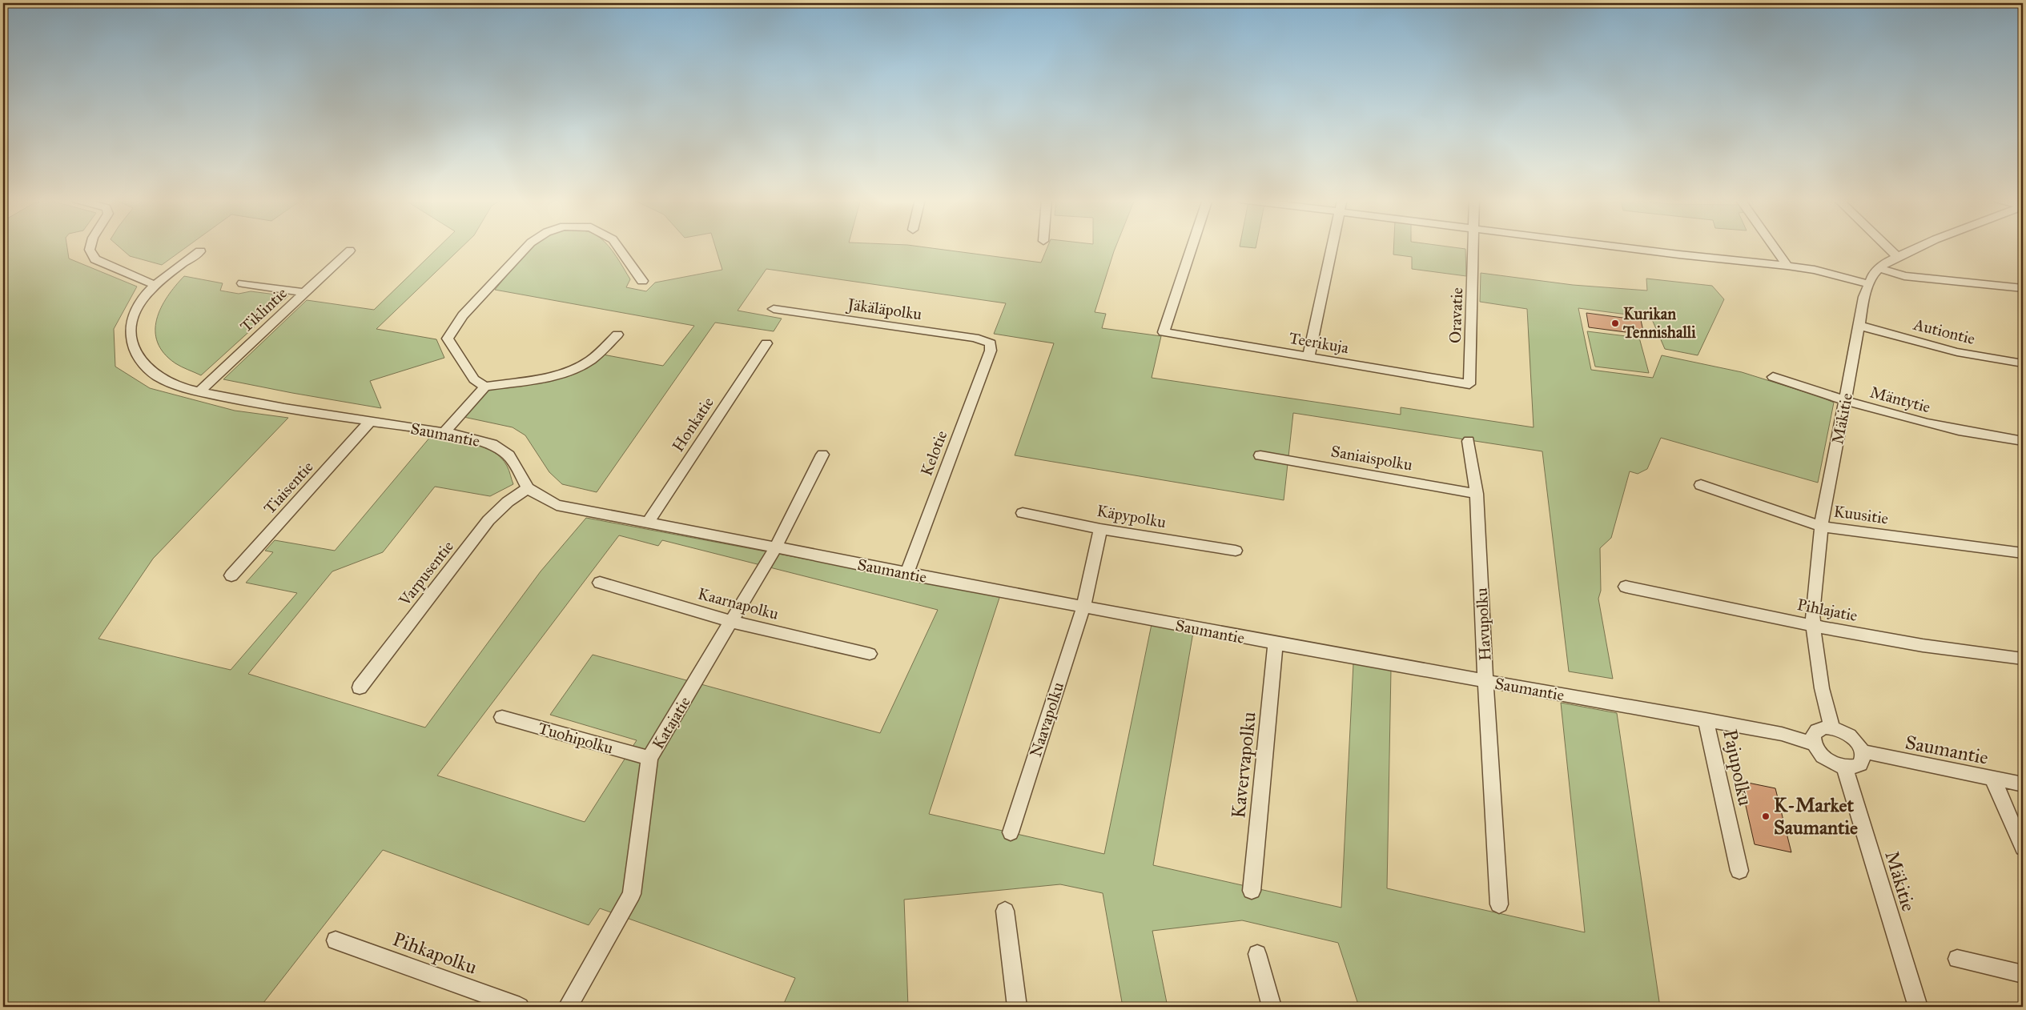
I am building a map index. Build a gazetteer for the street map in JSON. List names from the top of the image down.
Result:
{
  "streets": {
    "street": [
      "Jäkäläpolku",
      "Tiklintie",
      "Oravatie",
      "Autiontie",
      "Teerikuja",
      "Mäntytie",
      "Mäkitie",
      "Honkatie",
      "Saumantie",
      "Kelotie",
      "Saniaispolku",
      "Tiaisentie",
      "Kuusitie",
      "Käpypolku",
      "Varpusentie",
      "Kaarnapolku",
      "Pihlajatie",
      "Havupolku",
      "Naavapolku",
      "Katajatie",
      "Tuohipolku",
      "Kavervapolku",
      "Pajupolku",
      "Pihkapolku"
    ]
  },
  "crossings": [
    ["Jäkäläpolku", "Kelotie"],
    ["Tiklintie", "Saumantie"],
    ["Oravatie", "Teerikuja"],
    ["Autiontie", "Mäkitie"],
    ["Mäntytie", "Mäkitie"],
    ["Mäkitie", "Kuusitie"],
    ["Mäkitie", "Pihlajatie"],
    ["Honkatie", "Saumantie"],
    ["Saumantie", "Kelotie"],
    ["Saumantie", "Tiaisentie"],
    ["Saumantie", "Varpusentie"],
    ["Saumantie", "Havupolku"],
    ["Saumantie", "Naavapolku"],
    ["Saumantie", "Katajatie"],
    ["Saumantie", "Kavervapolku"],
    ["Saumantie", "Pajupolku"],
    ["Saniaispolku", "Havupolku"],
    ["Käpypolku", "Naavapolku"],
    ["Kaarnapolku", "Katajatie"],
    ["Katajatie", "Tuohipolku"]
  ],
  "places": ["Kurikan Tennishalli", "K-Market Saumantie"]
}
